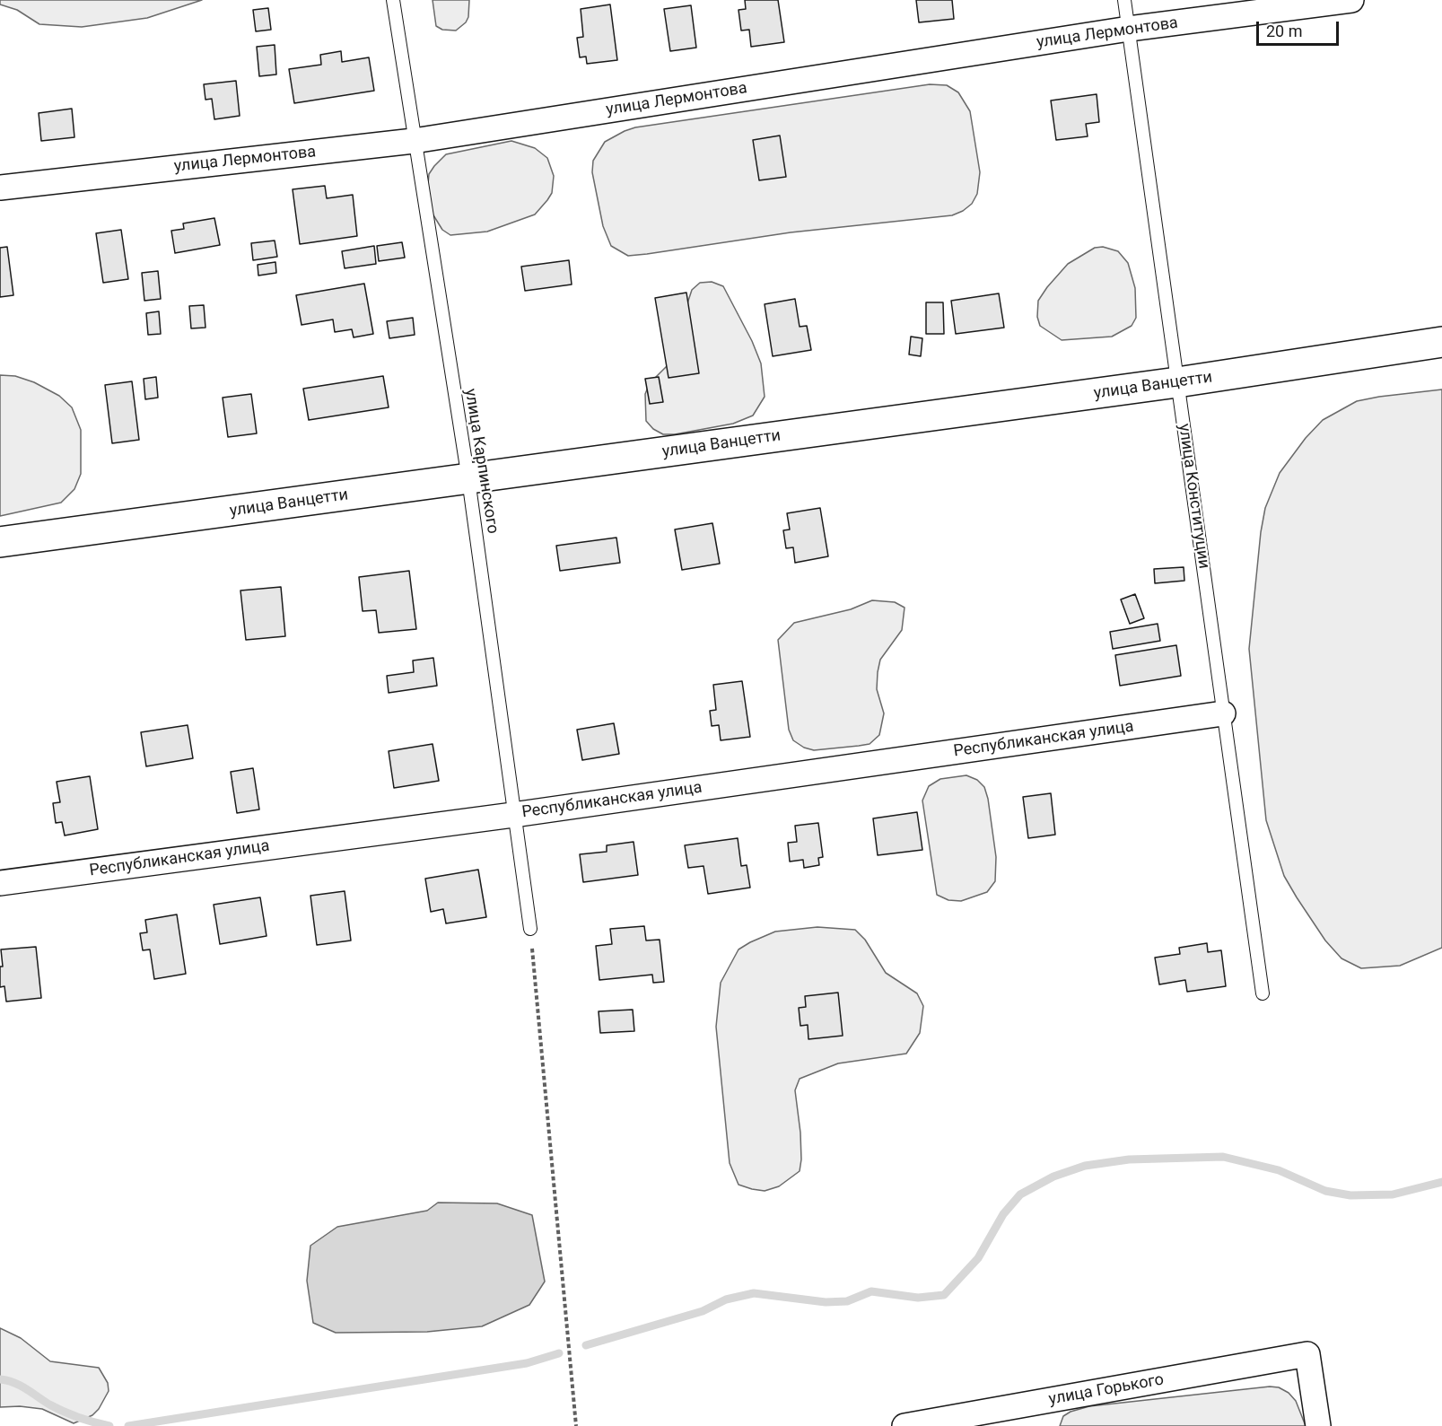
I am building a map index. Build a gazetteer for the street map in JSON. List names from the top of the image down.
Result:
{
  "streets": {
    "street": [
      "улица Лермонтова",
      "улица Ванцетти",
      "Республиканская улица",
      "улица Горького"
    ],
    "lane": ["улица Карпинского", "улица Конституции"]
  },
  "crossings": [
    ["улица Лермонтова", "улица Карпинского"],
    ["улица Лермонтова", "улица Конституции"],
    ["улица Ванцетти", "улица Карпинского"],
    ["улица Ванцетти", "улица Конституции"],
    ["улица Карпинского", "Республиканская улица"],
    ["улица Конституции", "Республиканская улица"]
  ],
  "scale_bar": "20 m"
}
